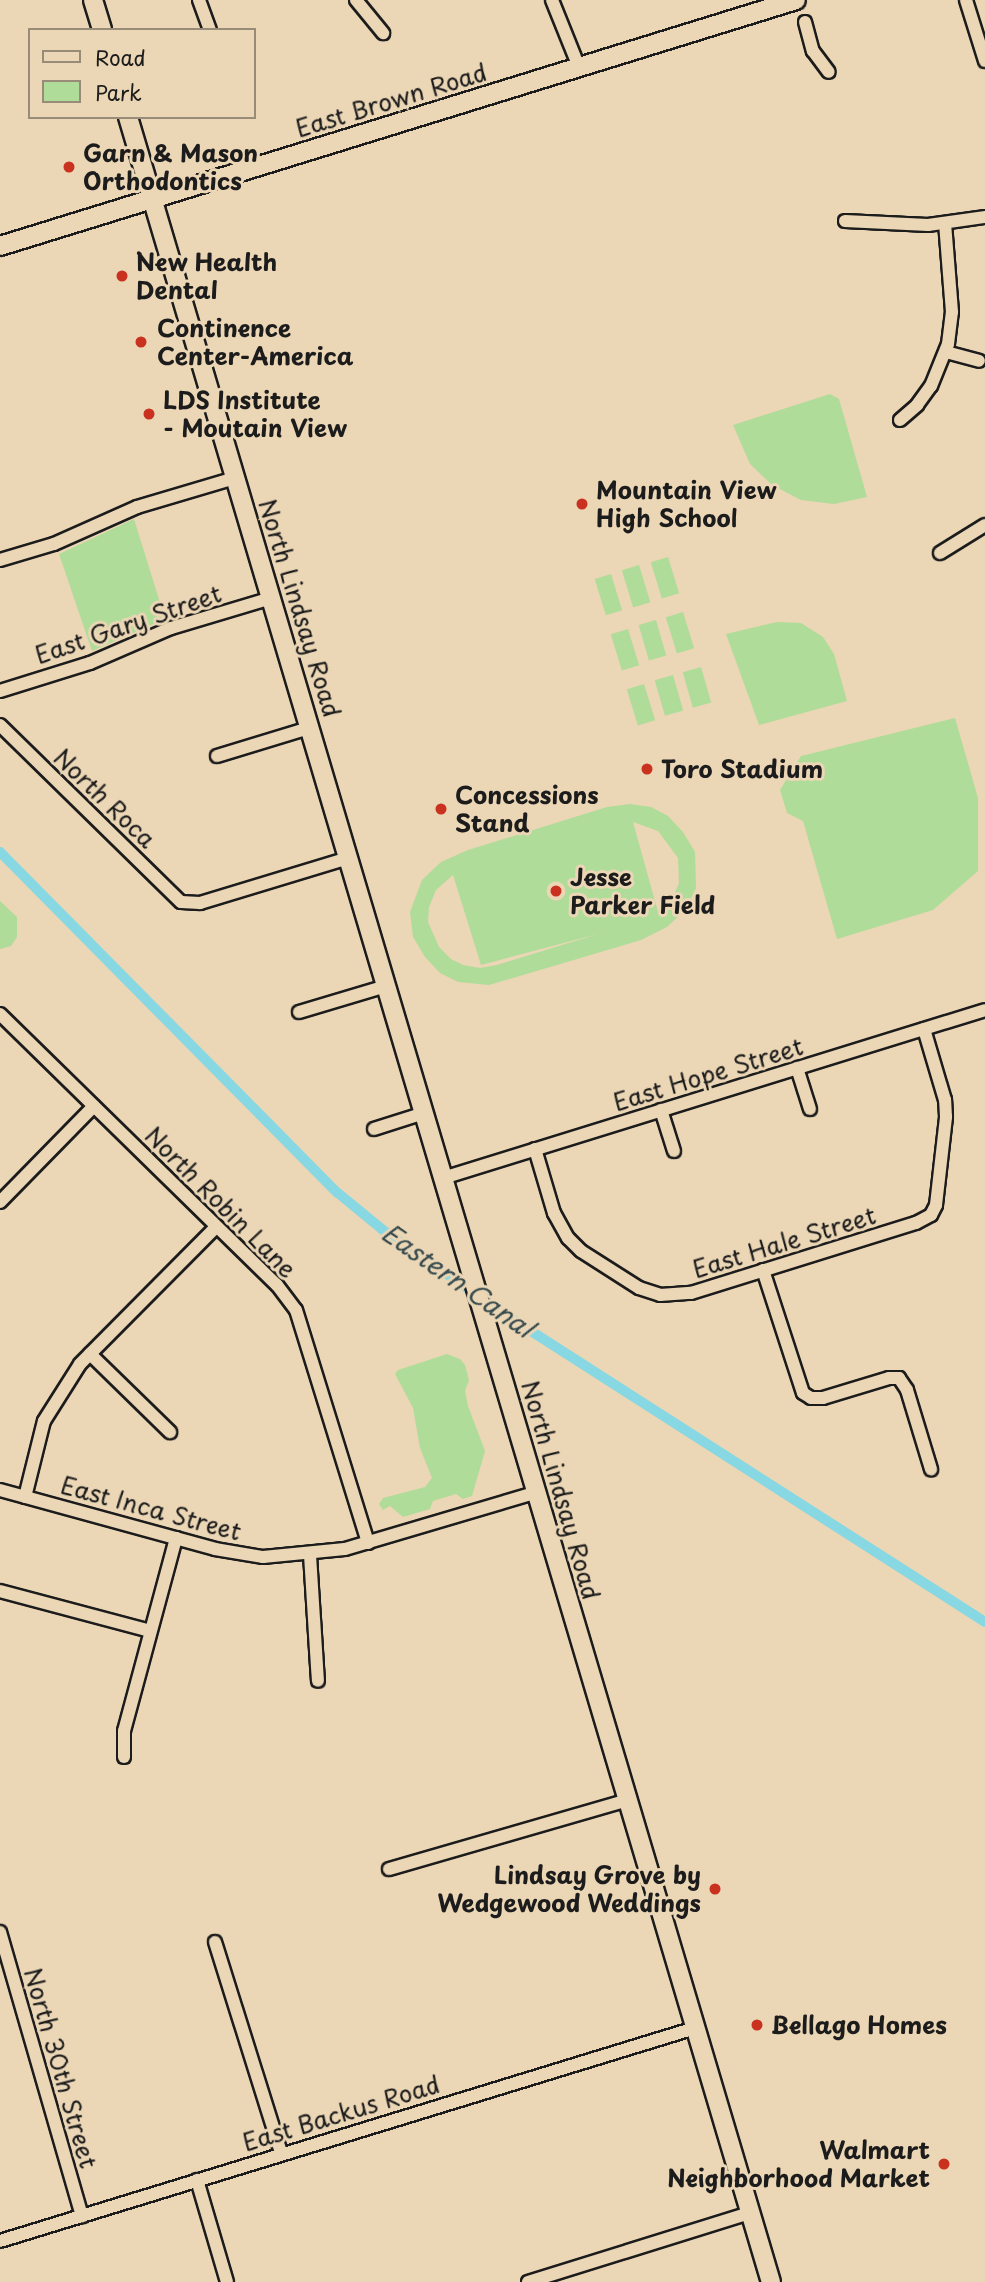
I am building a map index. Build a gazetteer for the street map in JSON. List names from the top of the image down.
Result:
{
  "streets": {
    "main road": ["East Brown Road", "North Lindsay Road"],
    "street": [
      "East Gary Street",
      "North Roca",
      "East Hope Street",
      "North Robin Lane",
      "East Hale Street",
      "East Inca Street",
      "North 30th Street",
      "East Backus Road"
    ]
  },
  "crossings": [
    ["East Brown Road", "North Lindsay Road"],
    ["North Lindsay Road", "East Gary Street"],
    ["North Lindsay Road", "North Roca"],
    ["North Lindsay Road", "East Hope Street"],
    ["North Lindsay Road", "East Inca Street"],
    ["North Lindsay Road", "East Backus Road"],
    ["East Hope Street", "East Hale Street"],
    ["North Robin Lane", "East Inca Street"],
    ["North 30th Street", "East Backus Road"]
  ],
  "water": ["Eastern Canal"],
  "places": [
    "Garn & Mason Orthodontics",
    "New Health Dental",
    "Continence Center-America",
    "LDS Institute - Moutain View",
    "Mountain View High School",
    "Toro Stadium",
    "Concessions Stand",
    "Jesse Parker Field",
    "Lindsay Grove by Wedgewood Weddings",
    "Bellago Homes",
    "Walmart Neighborhood Market"
  ],
  "legend": ["Road", "Park"]
}
